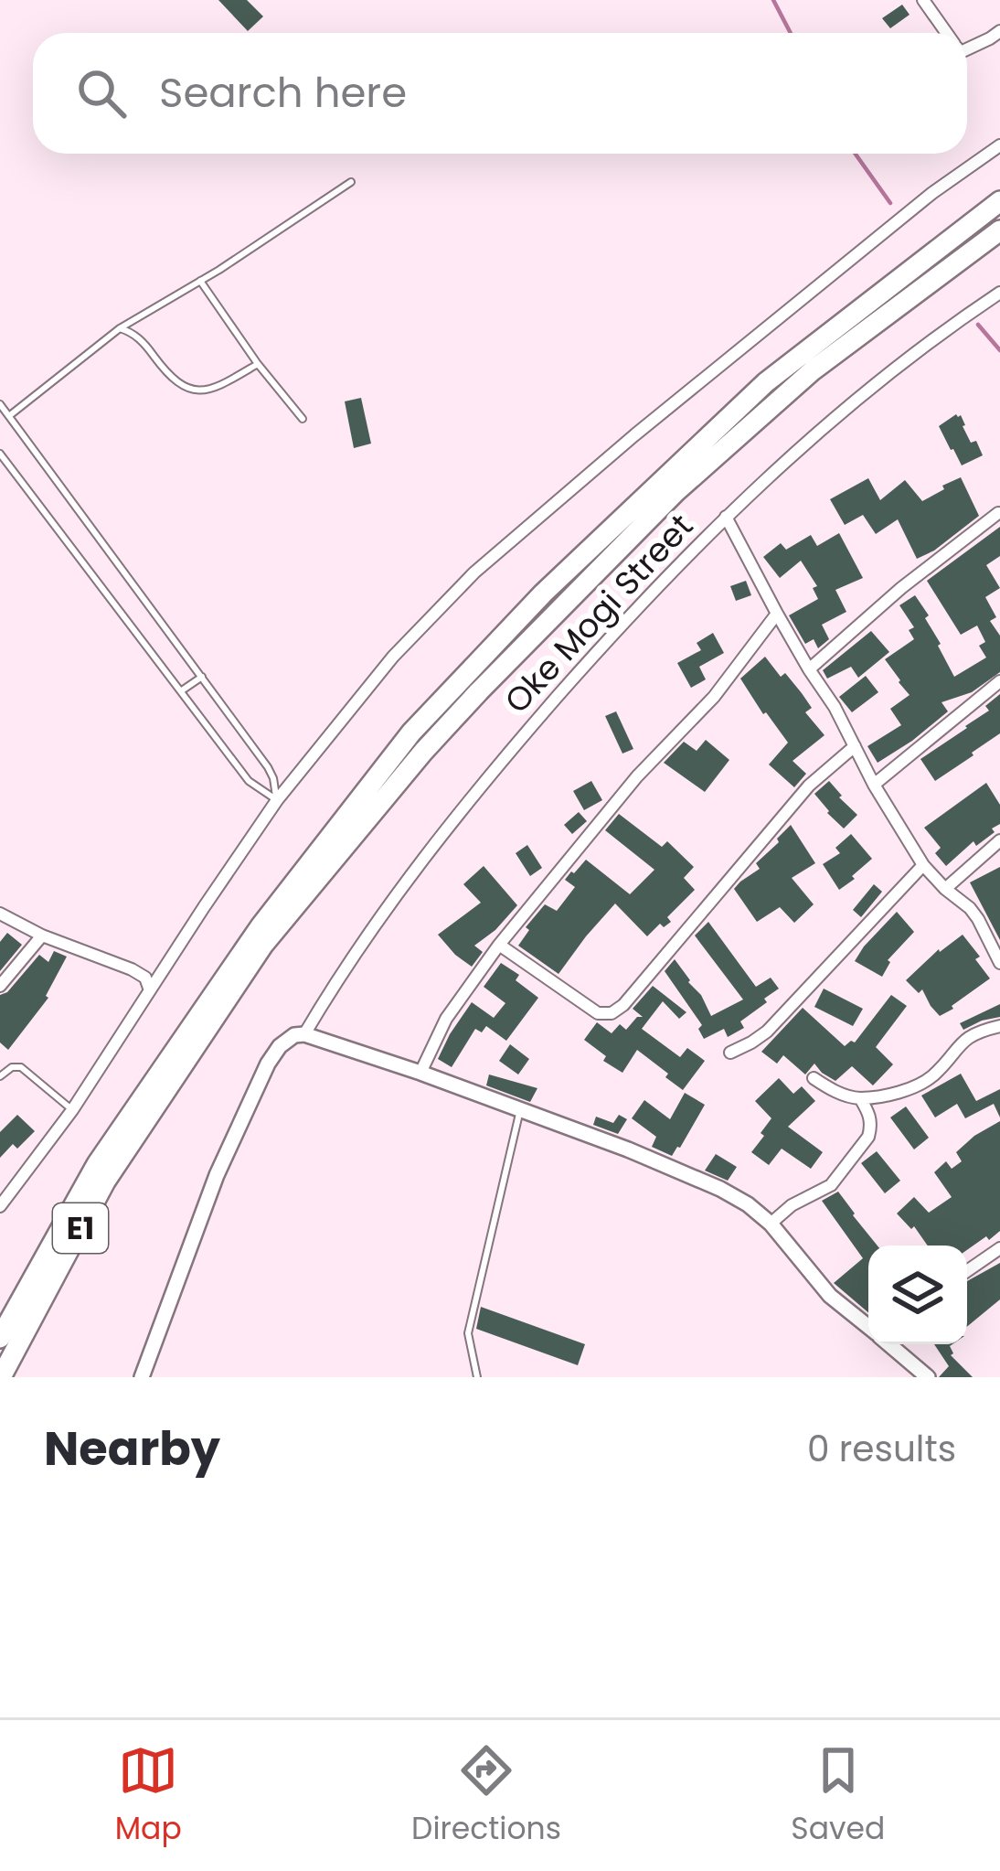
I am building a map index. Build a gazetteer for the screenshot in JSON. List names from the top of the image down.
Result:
{
  "streets": {
    "highway": ["E1"],
    "street": ["Oke Mogi Street"]
  },
  "page": {
    "search": "Search here",
    "heading": ["Nearby", "0 results"],
    "nav": ["Map", "Directions", "Saved"]
  }
}
